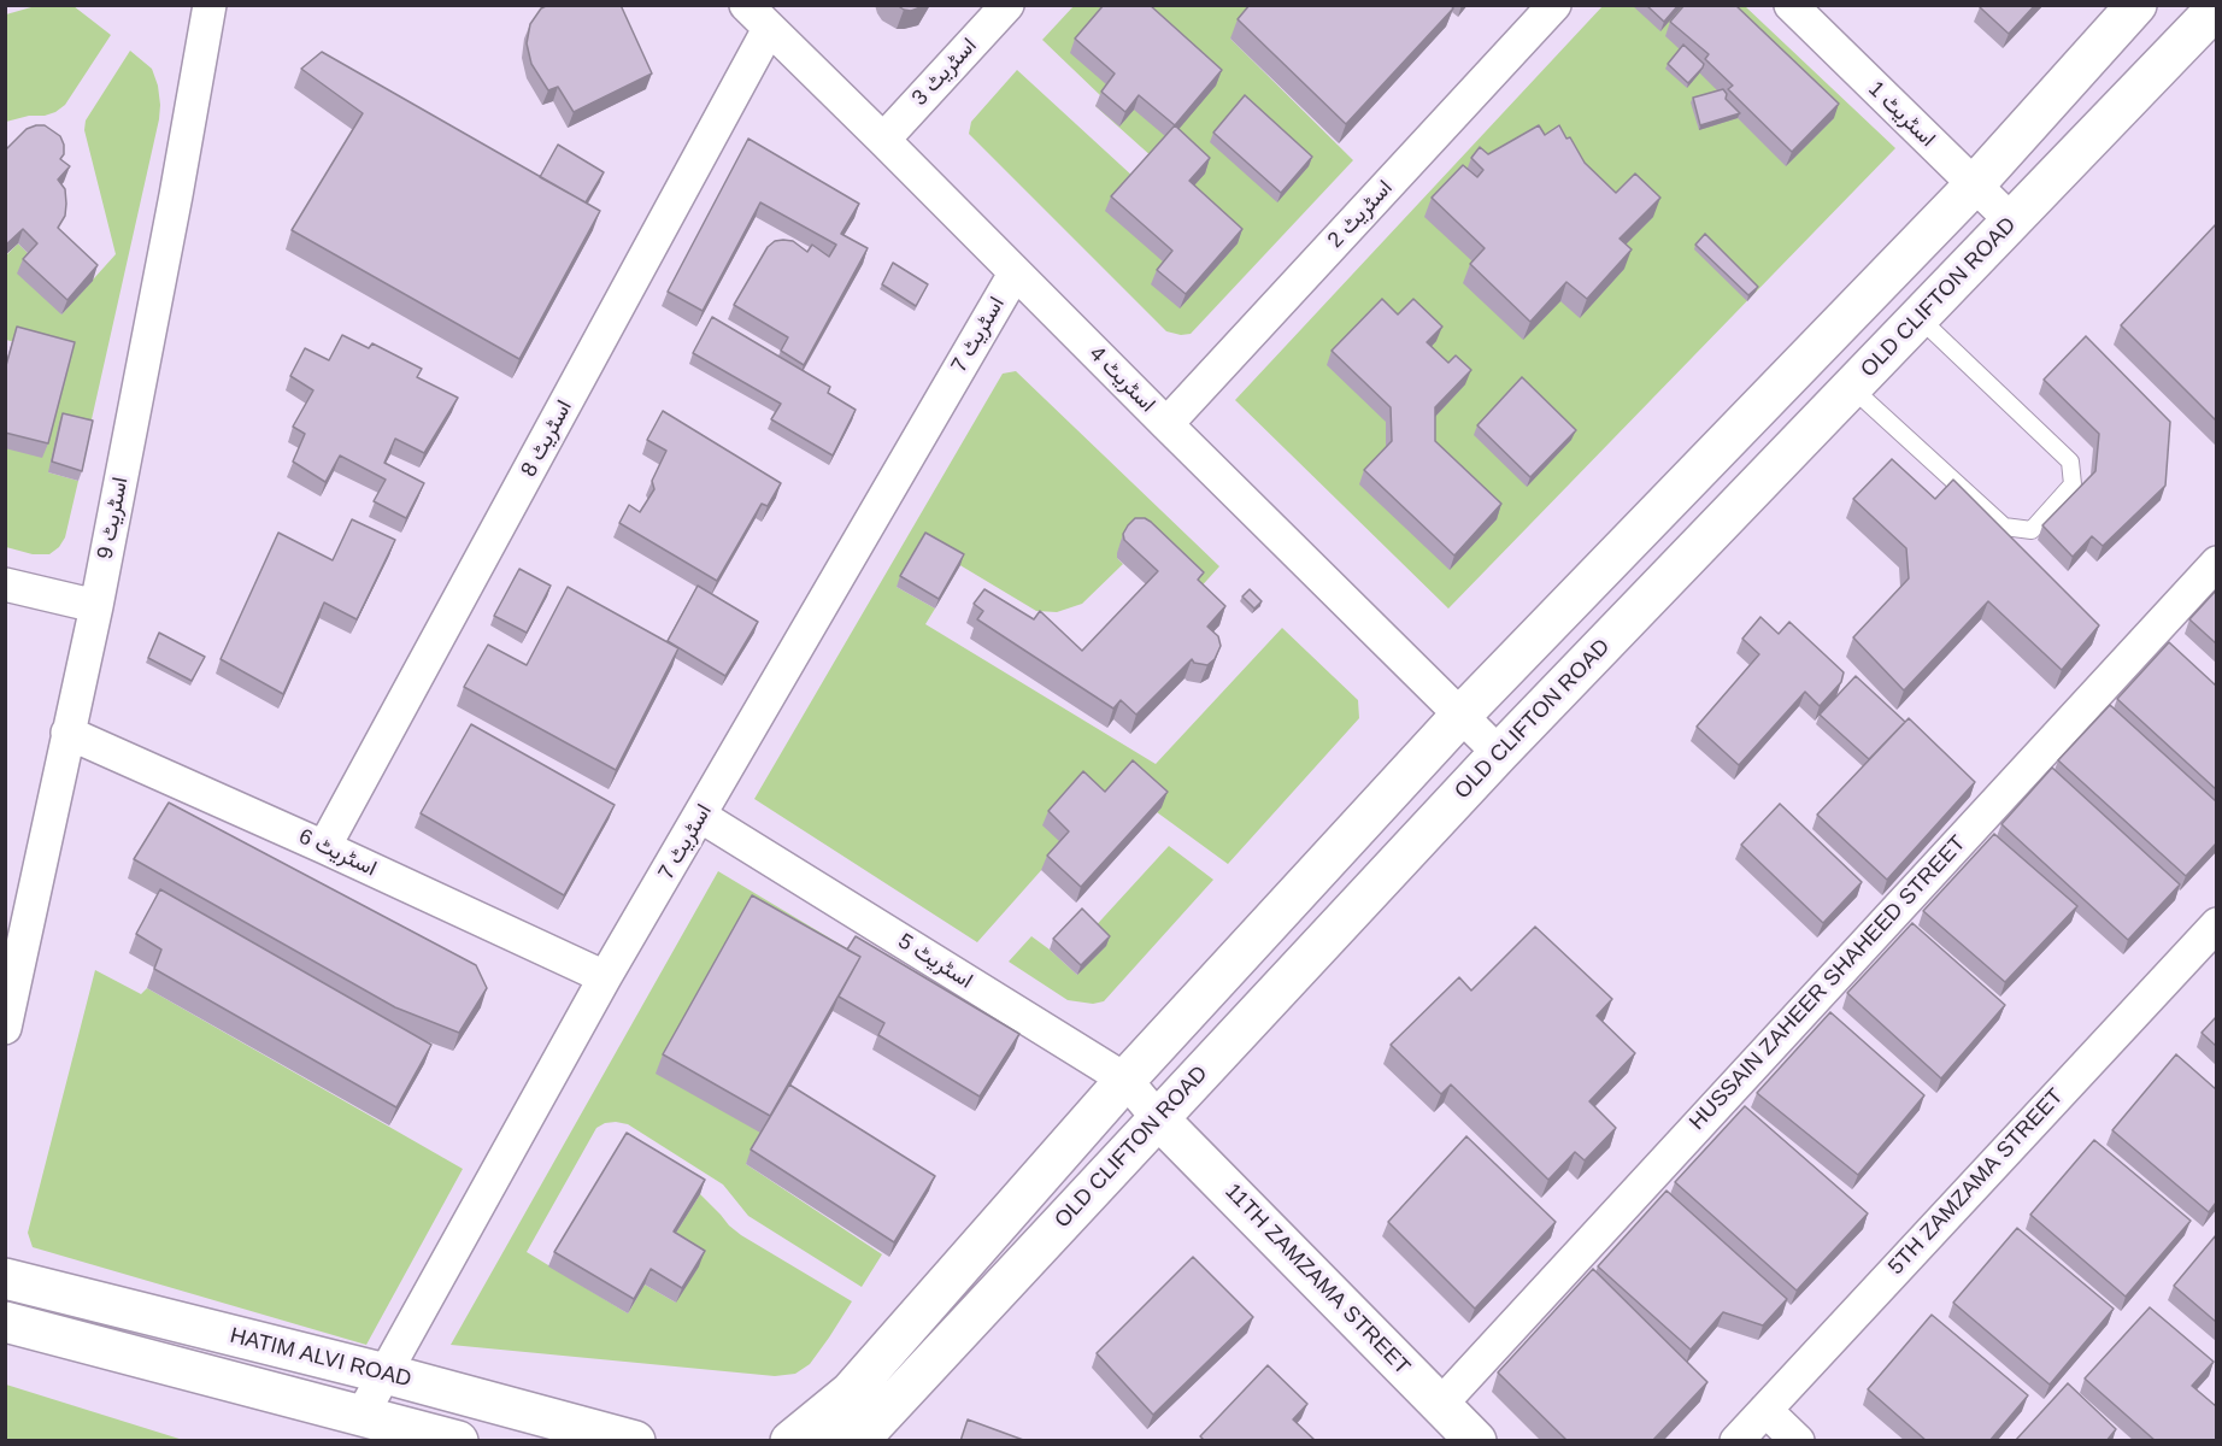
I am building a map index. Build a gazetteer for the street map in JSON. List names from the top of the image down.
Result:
{
  "streets": {
    "street": [
      "اسٹریٹ 3",
      "اسٹریٹ 1",
      "اسٹریٹ 2",
      "OLD CLIFTON ROAD",
      "اسٹریٹ 7",
      "اسٹریٹ 4",
      "اسٹریٹ 8",
      "اسٹریٹ 9",
      "اسٹریٹ 6",
      "اسٹریٹ 5",
      "HUSSAIN ZAHEER SHAHEED STREET",
      "5TH ZAMZAMA STREET",
      "11TH ZAMZAMA STREET",
      "HATIM ALVI ROAD"
    ]
  },
  "crossings": [
    ["اسٹریٹ 3", "اسٹریٹ 4"],
    ["اسٹریٹ 1", "OLD CLIFTON ROAD"],
    ["اسٹریٹ 2", "اسٹریٹ 4"],
    ["OLD CLIFTON ROAD", "اسٹریٹ 4"],
    ["OLD CLIFTON ROAD", "اسٹریٹ 5"],
    ["OLD CLIFTON ROAD", "11TH ZAMZAMA STREET"],
    ["اسٹریٹ 7", "اسٹریٹ 4"],
    ["اسٹریٹ 7", "اسٹریٹ 6"],
    ["اسٹریٹ 7", "اسٹریٹ 5"],
    ["اسٹریٹ 7", "HATIM ALVI ROAD"],
    ["اسٹریٹ 4", "اسٹریٹ 8"],
    ["اسٹریٹ 8", "اسٹریٹ 6"],
    ["اسٹریٹ 9", "اسٹریٹ 6"],
    ["اسٹریٹ 5", "11TH ZAMZAMA STREET"],
    ["HUSSAIN ZAHEER SHAHEED STREET", "11TH ZAMZAMA STREET"]
  ]
}
